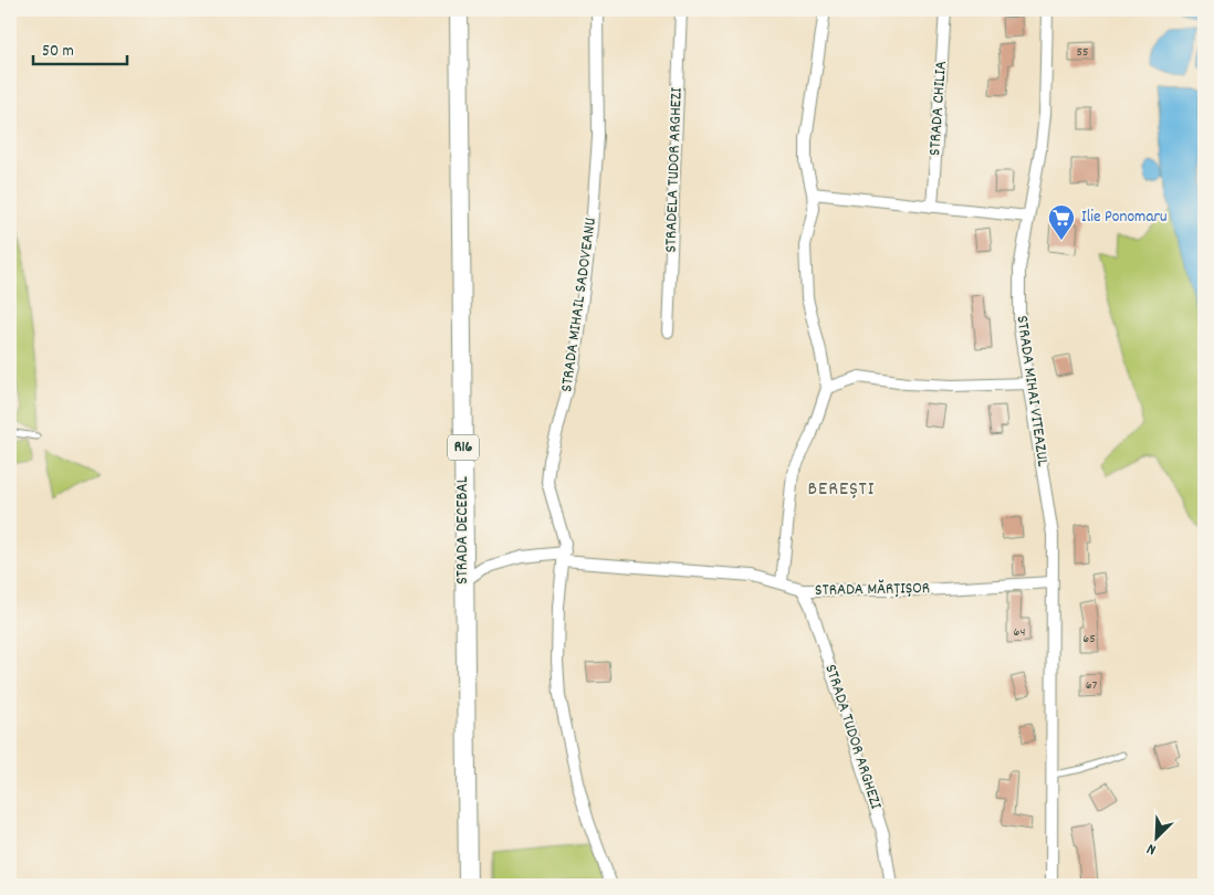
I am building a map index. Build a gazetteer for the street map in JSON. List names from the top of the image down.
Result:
{
  "streets": {
    "main road": ["R16", "STRADA DECEBAL"],
    "street": [
      "STRADA CHILIA",
      "STRADELA TUDOR ARGHEZI",
      "STRADA MIHAIL SADOVEANU",
      "STRADA MIHAI VITEAZUL",
      "STRADA MĂRȚIȘOR",
      "STRADA TUDOR ARGHEZI"
    ]
  },
  "crossings": [
    ["STRADA MIHAIL SADOVEANU", "STRADA MĂRȚIȘOR"],
    ["STRADA MIHAI VITEAZUL", "STRADA MĂRȚIȘOR"],
    ["STRADA DECEBAL", "STRADA MĂRȚIȘOR"],
    ["STRADA MĂRȚIȘOR", "STRADA TUDOR ARGHEZI"]
  ],
  "districts": ["BEREȘTI"],
  "places": {
    "supermarket": ["Ilie Ponomaru"]
  },
  "house_numbers": [
    "55",
    "64",
    "65",
    "67"
  ],
  "scale_bar": "50 m",
  "north": "bottom left"
}
